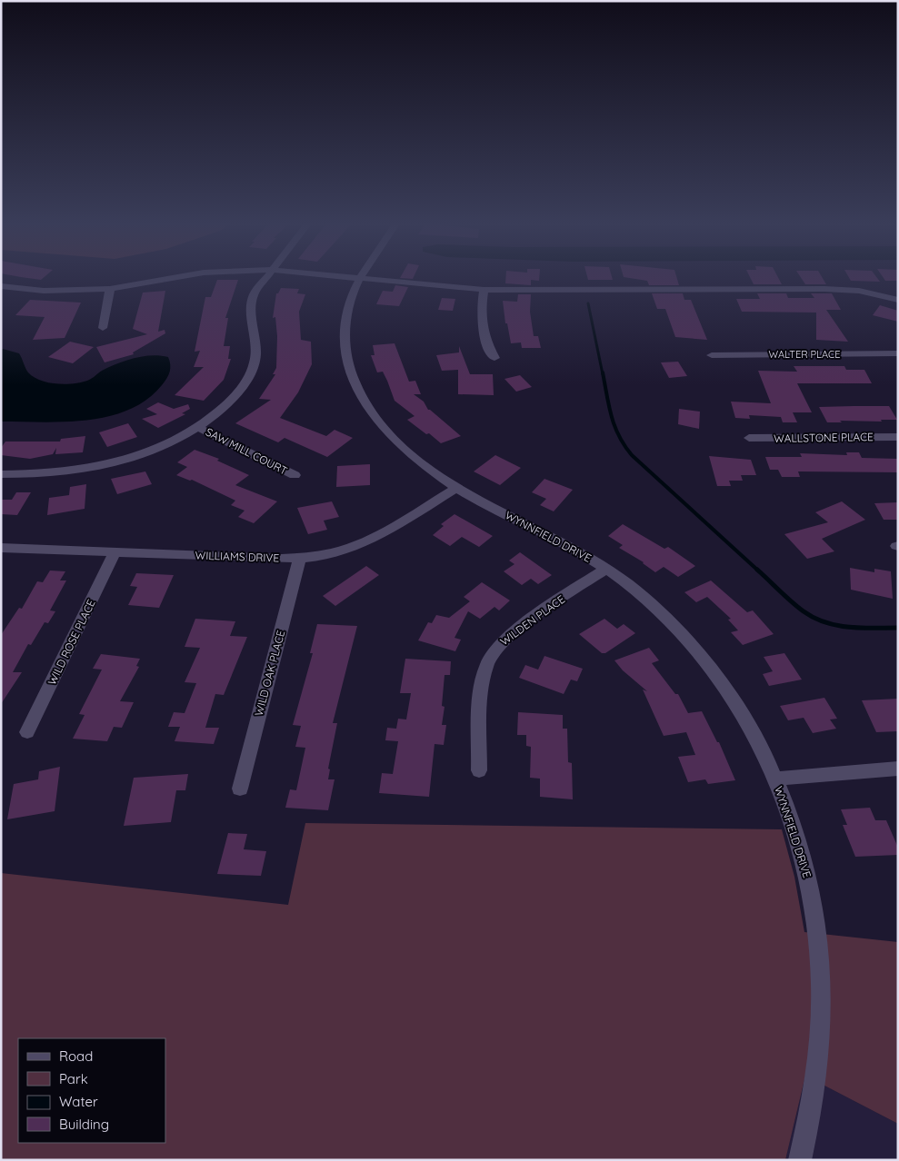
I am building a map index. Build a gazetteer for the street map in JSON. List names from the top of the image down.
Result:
{
  "streets": {
    "street": [
      "WALTER PLACE",
      "WALLSTONE PLACE",
      "SAW MILL COURT",
      "WYNNFIELD DRIVE",
      "WILLIAMS DRIVE",
      "WILDEN PLACE",
      "WILD ROSE PLACE",
      "WILD OAK PLACE"
    ]
  },
  "crossings": [
    ["WYNNFIELD DRIVE", "WILLIAMS DRIVE"],
    ["WYNNFIELD DRIVE", "WILDEN PLACE"],
    ["WILLIAMS DRIVE", "WILD ROSE PLACE"],
    ["WILLIAMS DRIVE", "WILD OAK PLACE"]
  ],
  "legend": [
    "Road",
    "Park",
    "Water",
    "Building"
  ]
}
